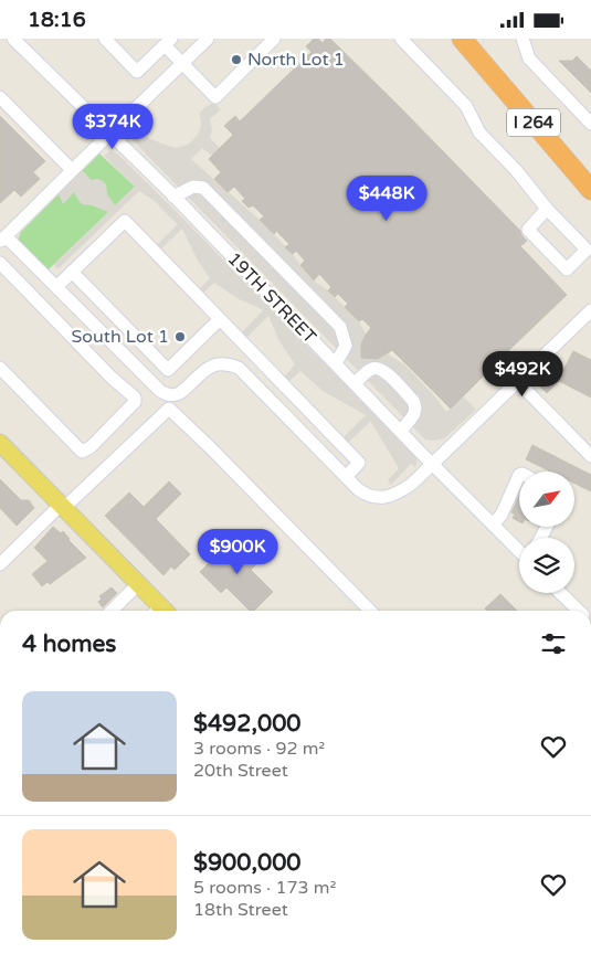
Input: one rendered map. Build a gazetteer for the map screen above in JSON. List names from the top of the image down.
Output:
{
  "streets": {
    "highway": ["I 264"],
    "street": ["19TH STREET"]
  },
  "places": ["North Lot 1", "South Lot 1"],
  "north": "top right",
  "page": {
    "status": "18:16",
    "price": [
      "$374K",
      "$448K",
      "$492K",
      "$900K"
    ],
    "heading": "4 homes",
    "list": [
      {
        "name": "$492,000",
        "note": "3 rooms · 92 m² · 20th Street"
      },
      {
        "name": "$900,000",
        "note": "5 rooms · 173 m² · 18th Street"
      }
    ]
  }
}
